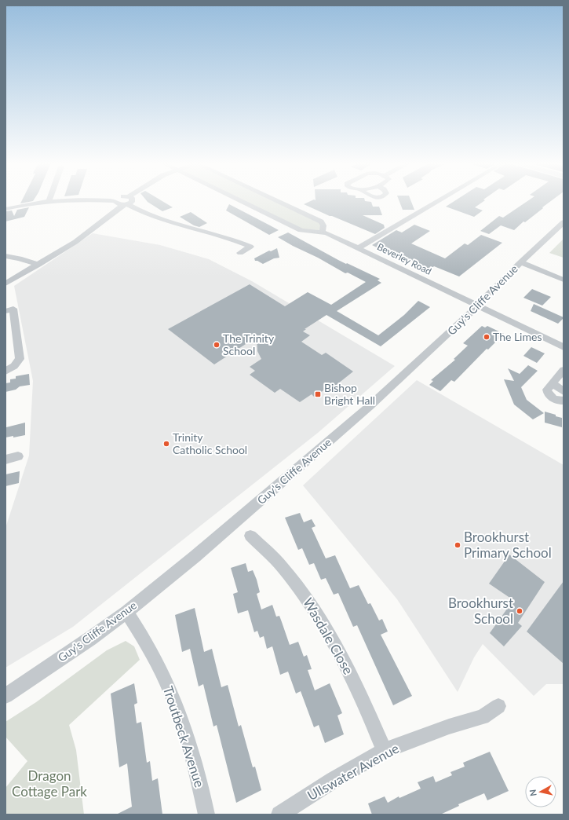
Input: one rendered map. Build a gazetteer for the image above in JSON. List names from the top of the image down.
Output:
{
  "streets": {
    "street": [
      "Beverley Road",
      "Guy's Cliffe Avenue",
      "Wasdale Close",
      "Troutbeck Avenue",
      "Ullswater Avenue"
    ]
  },
  "crossings": [
    ["Beverley Road", "Guy's Cliffe Avenue"],
    ["Guy's Cliffe Avenue", "Troutbeck Avenue"],
    ["Wasdale Close", "Ullswater Avenue"]
  ],
  "parks": ["Dragon Cottage Park"],
  "places": {
    "other": [
      "The Limes",
      "The Trinity School",
      "Trinity Catholic School",
      "Brookhurst Primary School",
      "Brookhurst School"
    ],
    "transit": ["Bishop Bright Hall"]
  },
  "north": "left"
}
